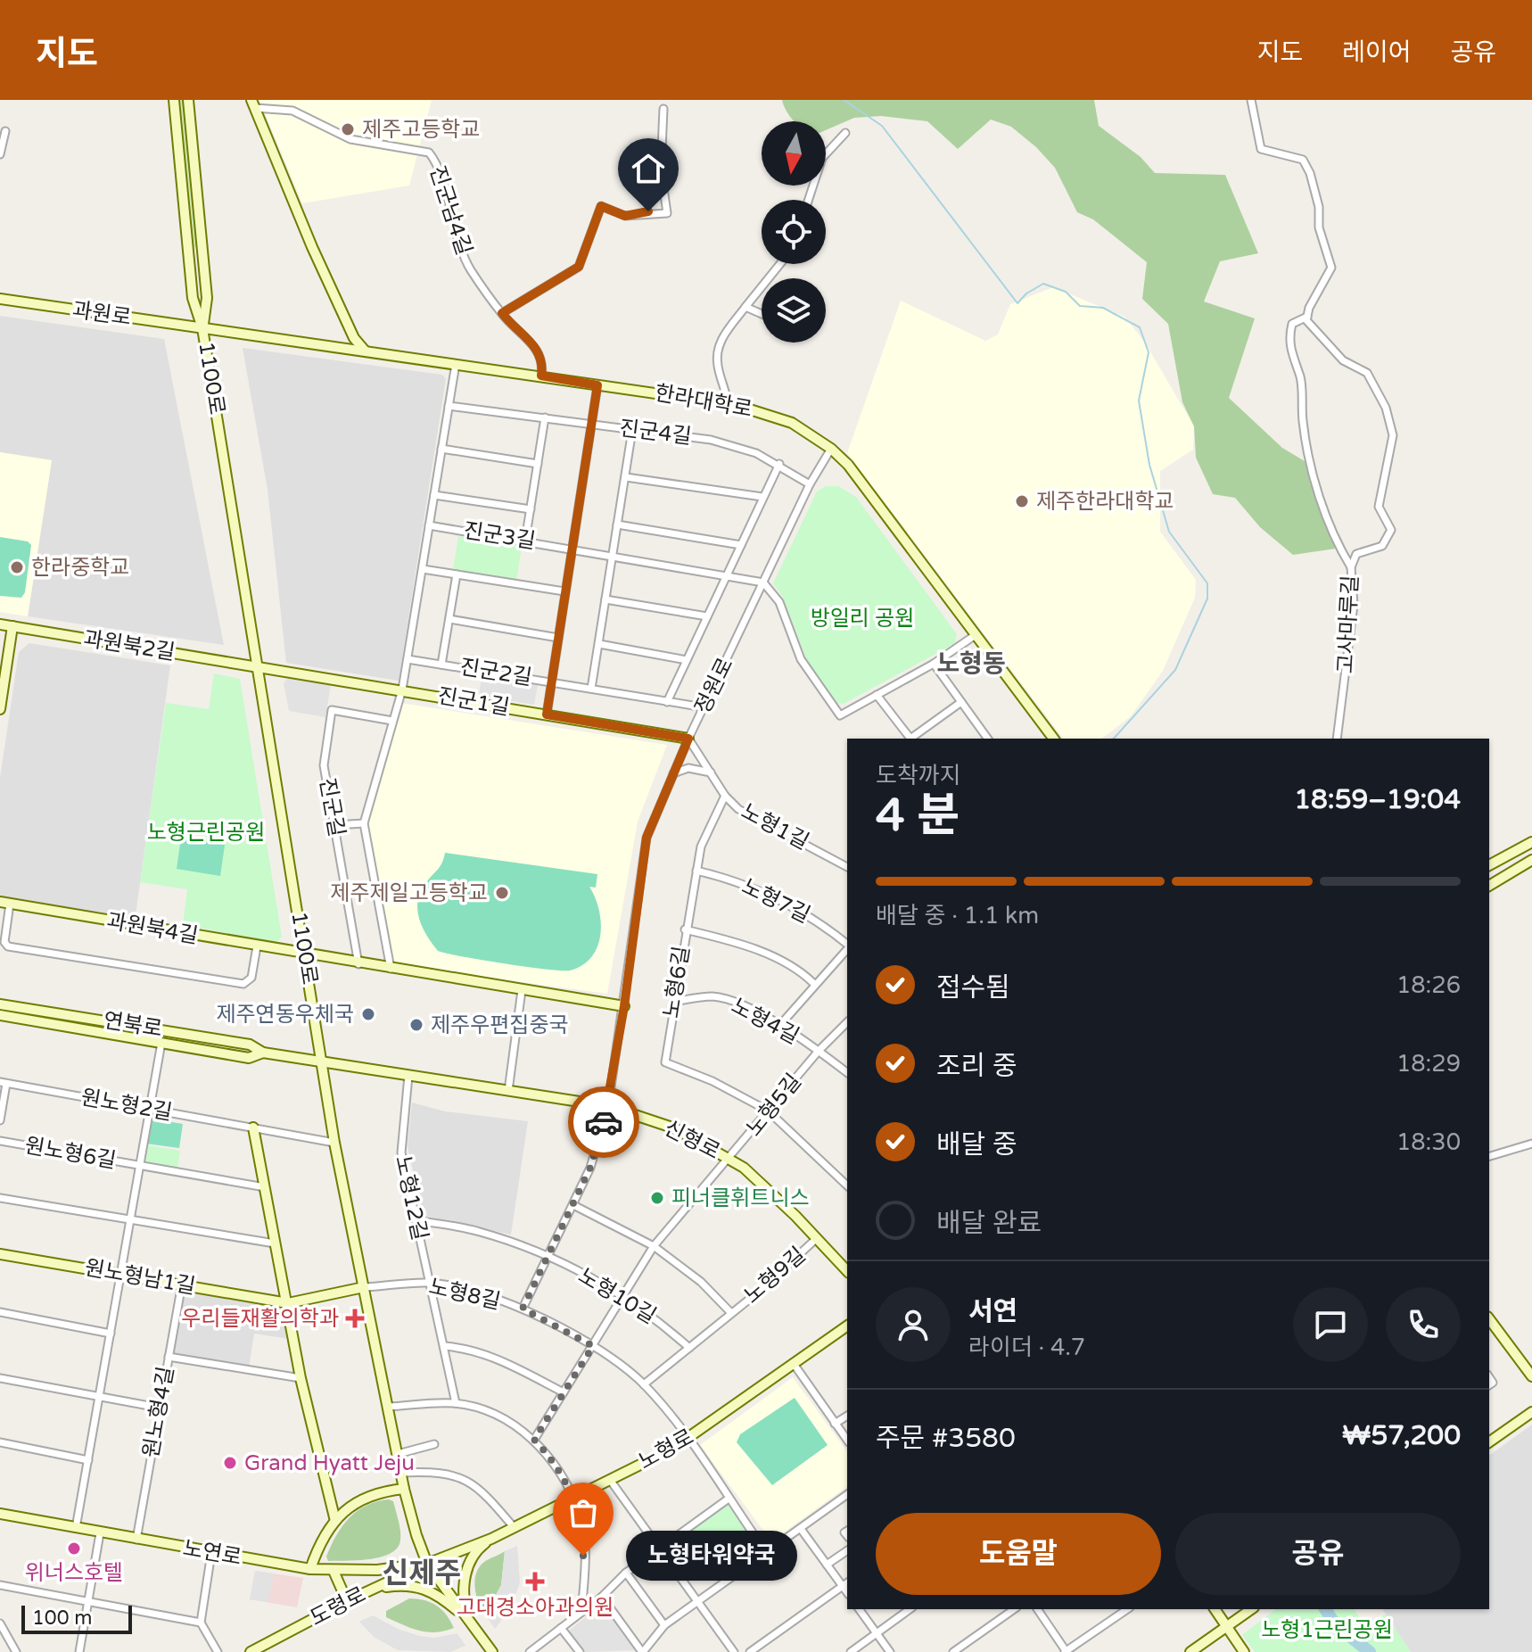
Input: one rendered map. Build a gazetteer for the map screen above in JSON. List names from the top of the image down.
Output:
{
  "streets": {
    "main road": [
      "과원로",
      "1100로",
      "한라대학로",
      "과원북2길",
      "진군1길",
      "과원북4길",
      "연북로",
      "신형로",
      "원노형남1길",
      "노형로",
      "노연로",
      "도령로"
    ],
    "street": [
      "진군남4길",
      "진군4길",
      "진군3길",
      "고사마루길",
      "진군2길",
      "정원로",
      "진군길",
      "노형1길",
      "노형7길",
      "노형6길",
      "노형4길",
      "원노형2길",
      "노형5길",
      "원노형6길",
      "노형12길",
      "노형9길",
      "노형8길",
      "노형10길",
      "원노형4길"
    ]
  },
  "crossings": [
    ["진군남4길", "한라대학로"],
    ["과원로", "1100로"],
    ["과원로", "한라대학로"],
    ["1100로", "한라대학로"],
    ["1100로", "과원북2길"],
    ["1100로", "진군1길"],
    ["1100로", "과원북4길"],
    ["1100로", "연북로"],
    ["1100로", "원노형2길"],
    ["1100로", "신형로"],
    ["1100로", "원노형남1길"],
    ["1100로", "노형8길"],
    ["1100로", "노형로"],
    ["1100로", "노연로"],
    ["1100로", "도령로"],
    ["한라대학로", "정원로"],
    ["한라대학로", "진군길"],
    ["진군4길", "정원로"],
    ["진군4길", "진군길"],
    ["진군3길", "정원로"],
    ["진군3길", "진군길"],
    ["과원북2길", "진군1길"],
    ["진군2길", "정원로"],
    ["진군2길", "진군길"],
    ["정원로", "진군1길"],
    ["정원로", "노형1길"],
    ["정원로", "신형로"],
    ["정원로", "노형9길"],
    ["정원로", "노형8길"],
    ["정원로", "노형10길"],
    ["진군1길", "진군길"],
    ["진군1길", "노형1길"],
    ["노형1길", "노형6길"],
    ["노형7길", "노형6길"],
    ["노형7길", "노형4길"],
    ["노형6길", "노형4길"],
    ["노형6길", "노형5길"],
    ["노형4길", "노형5길"],
    ["연북로", "신형로"],
    ["연북로", "원노형6길"],
    ["원노형2길", "원노형6길"],
    ["노형5길", "신형로"],
    ["노형5길", "노형9길"],
    ["노형5길", "노형8길"],
    ["노형5길", "노형10길"],
    ["신형로", "노형12길"],
    ["신형로", "노형9길"],
    ["원노형6길", "원노형남1길"],
    ["원노형6길", "노연로"],
    ["노형12길", "노형8길"],
    ["노형12길", "노형10길"],
    ["노형9길", "노형8길"],
    ["노형9길", "노형10길"],
    ["원노형남1길", "노형8길"],
    ["원노형남1길", "원노형4길"],
    ["노형8길", "노형로"],
    ["원노형4길", "노연로"],
    ["노형로", "노연로"],
    ["노형로", "도령로"],
    ["노연로", "도령로"]
  ],
  "districts": ["노형동", "신제주"],
  "parks": ["방일리 공원", "노형근린공원", "노형1근린공원"],
  "places": {
    "other": [
      "제주고등학교",
      "제주한라대학교",
      "한라중학교",
      "제주제일고등학교",
      "제주연동우체국",
      "제주우편집중국",
      "피너클휘트니스",
      "Grand Hyatt Jeju",
      "위너스호텔",
      "노형타워약국"
    ],
    "health": ["우리들재활의학과", "고대경소아과의원"]
  },
  "scale_bar": "100 m",
  "north": "bottom",
  "page": {
    "header": "지도",
    "nav": ["지도", "레이어", "공유"],
    "heading": ["4 분", "도착까지", "18:59–19:04"],
    "panel": [
      "서연",
      "라이더 · 4.7",
      "주문 #3580",
      "₩57,200"
    ],
    "bar": "배달 중 · 1.1 km",
    "list": [
      ["접수됨", "18:26"],
      ["조리 중", "18:29"],
      ["배달 중", "18:30"],
      "배달 완료"
    ],
    "buttons": ["도움말", "공유"],
    "bubble": "노형타워약국",
    "scale": "100 m"
  }
}
